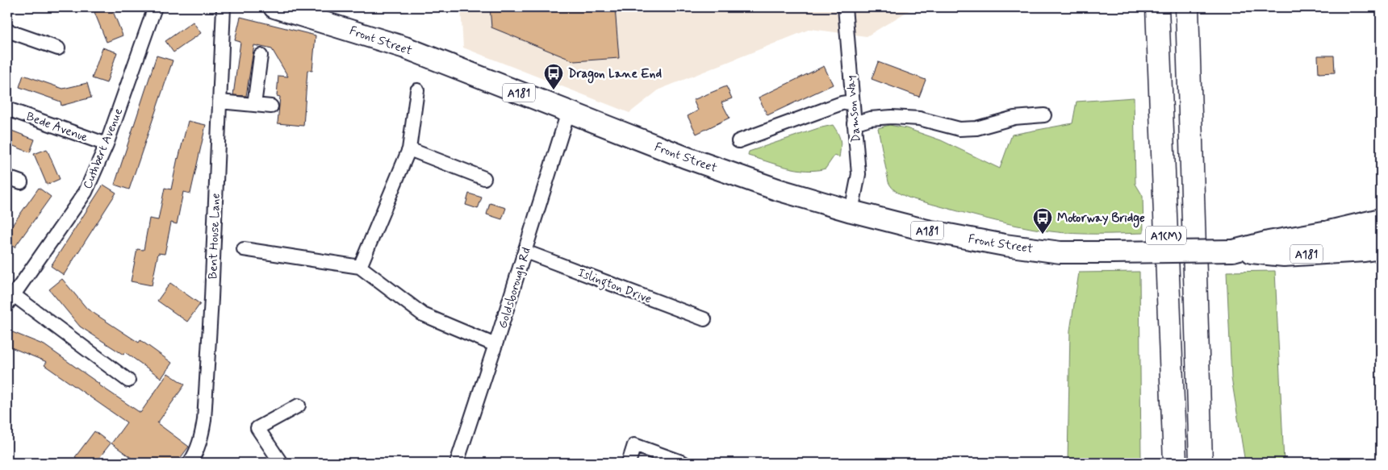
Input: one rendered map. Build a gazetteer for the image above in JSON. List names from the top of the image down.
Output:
{
  "streets": {
    "highway": ["A1(M)"],
    "main road": ["Front Street", "A181"],
    "street": [
      "Damson Way",
      "Bede Avenue",
      "Cuthbert Avenue",
      "Bent House Lane",
      "Islington Drive",
      "Goldsborough Rd"
    ]
  },
  "crossings": [
    ["Front Street", "A181"],
    ["Front Street", "Damson Way"],
    ["Front Street", "Goldsborough Rd"],
    ["Bede Avenue", "Cuthbert Avenue"],
    ["Islington Drive", "Goldsborough Rd"]
  ],
  "places": {
    "bus stop": ["Dragon Lane End", "Motorway Bridge"]
  }
}
